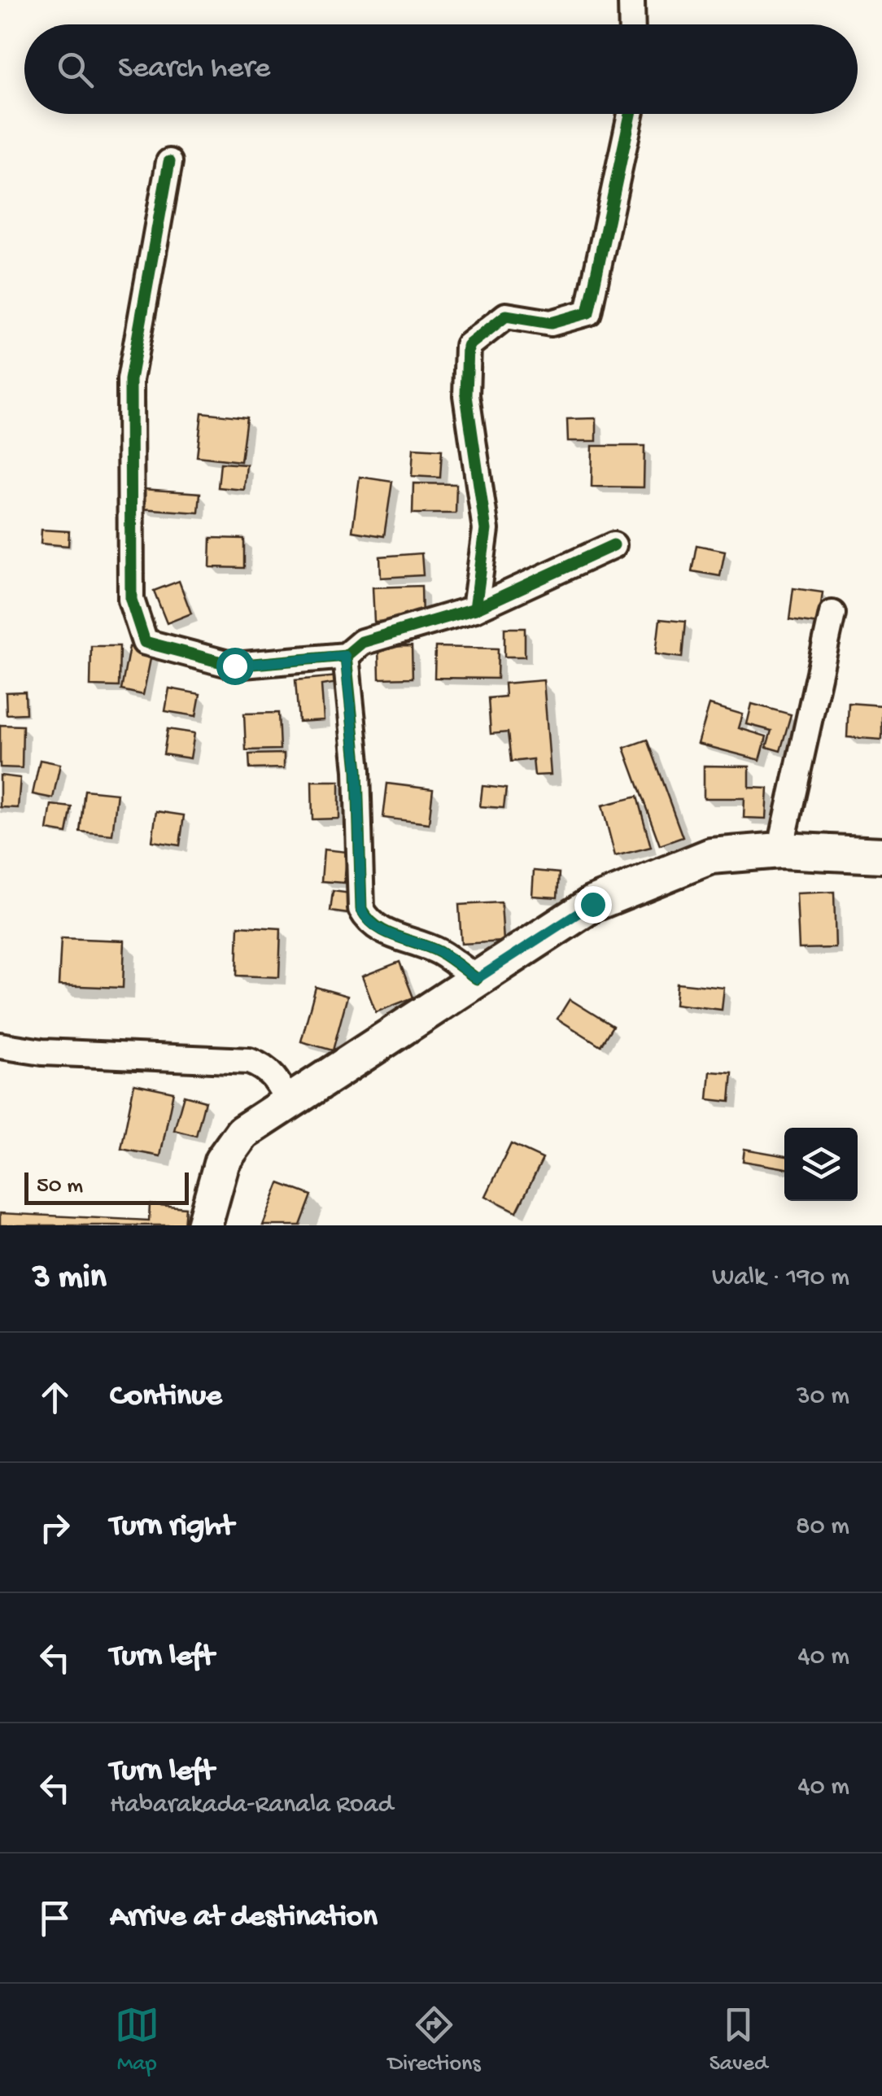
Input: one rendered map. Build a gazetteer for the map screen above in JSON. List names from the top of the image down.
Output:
{
  "scale_bar": "50 m",
  "page": {
    "search": "Search here",
    "scale": "50 m",
    "heading": ["3 min", "Walk · 190 m"],
    "list": [
      ["Continue", "30 m"],
      ["Turn right", "80 m"],
      ["Turn left", "40 m"],
      ["Turn left", "Habarakada-Ranala Road", "40 m"],
      "Arrive at destination"
    ],
    "nav": ["Map", "Directions", "Saved"]
  }
}
